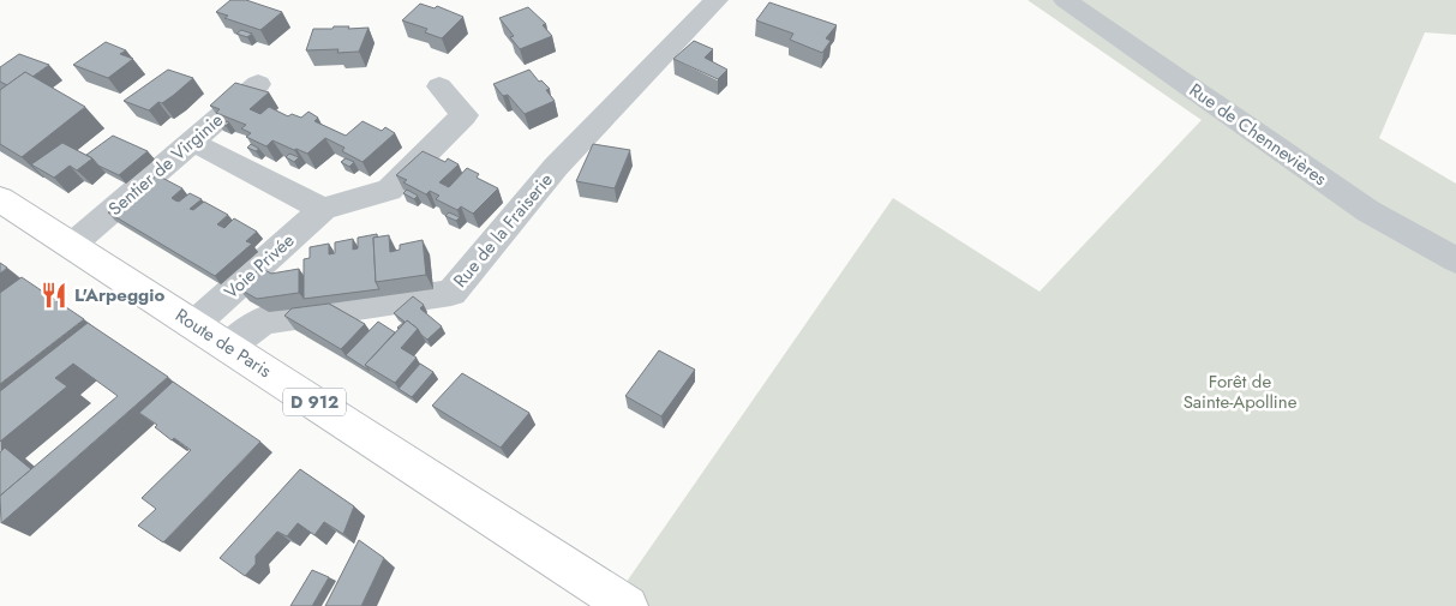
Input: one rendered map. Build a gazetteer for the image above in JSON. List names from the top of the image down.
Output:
{
  "streets": {
    "main road": ["Route de Paris", "D 912"],
    "street": [
      "Rue de Chennevières",
      "Sentier de Virginie",
      "Rue de la Fraiserie",
      "Voie Privée"
    ]
  },
  "crossings": [
    ["Sentier de Virginie", "Route de Paris"],
    ["Rue de la Fraiserie", "Route de Paris"],
    ["Voie Privée", "Route de Paris"]
  ],
  "parks": ["Forêt de Sainte-Apolline"],
  "places": {
    "restaurant": ["L'Arpeggio"]
  }
}
